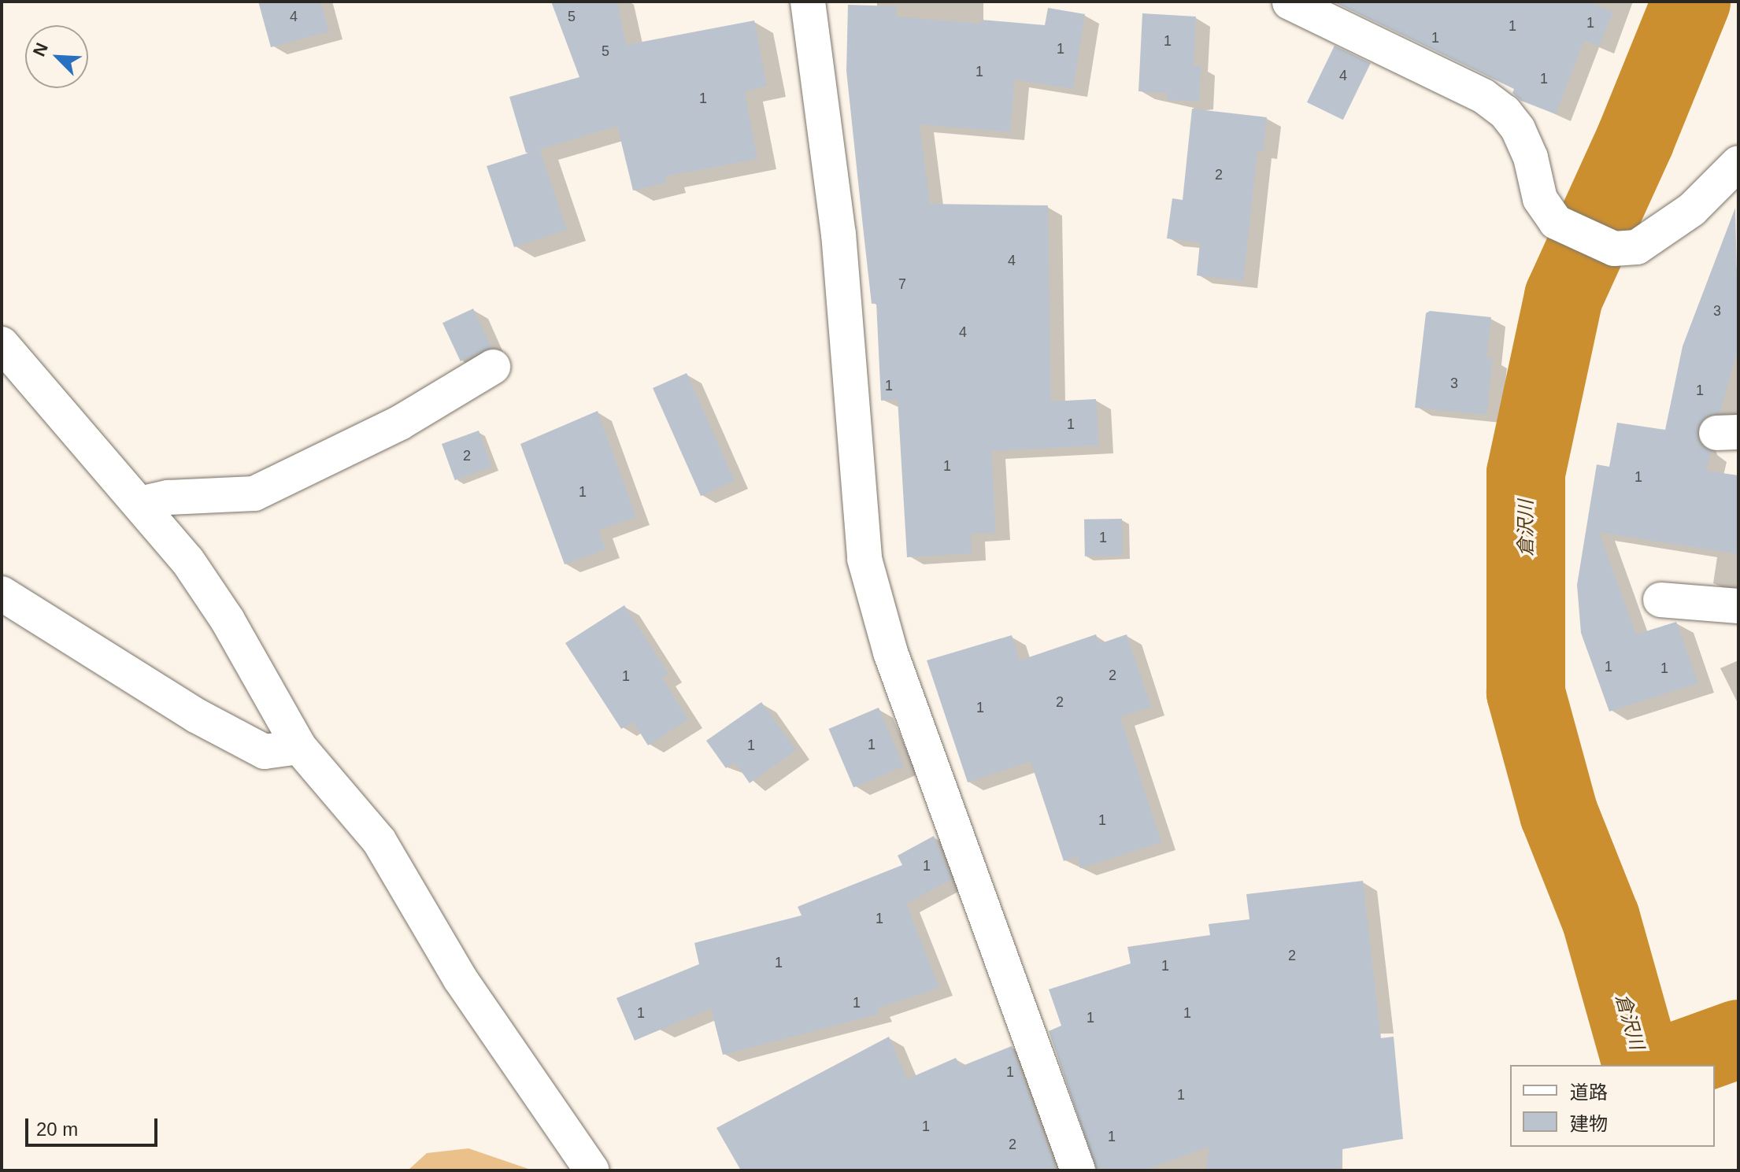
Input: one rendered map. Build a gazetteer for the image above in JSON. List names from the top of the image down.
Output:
{
  "water": ["倉沢川"],
  "house_numbers": [
    "4",
    "5",
    "1",
    "1",
    "1",
    "1",
    "1",
    "5",
    "1",
    "4",
    "1",
    "1",
    "2",
    "4",
    "7",
    "3",
    "4",
    "3",
    "1",
    "1",
    "1",
    "2",
    "1",
    "1",
    "1",
    "1",
    "1",
    "1",
    "2",
    "1",
    "2",
    "1",
    "1",
    "1",
    "1",
    "1",
    "1",
    "2",
    "1",
    "1",
    "1",
    "1",
    "1",
    "1",
    "1",
    "1",
    "1",
    "1",
    "2"
  ],
  "legend": ["道路", "建物"],
  "scale_bar": "20 m",
  "north": "top left"
}
